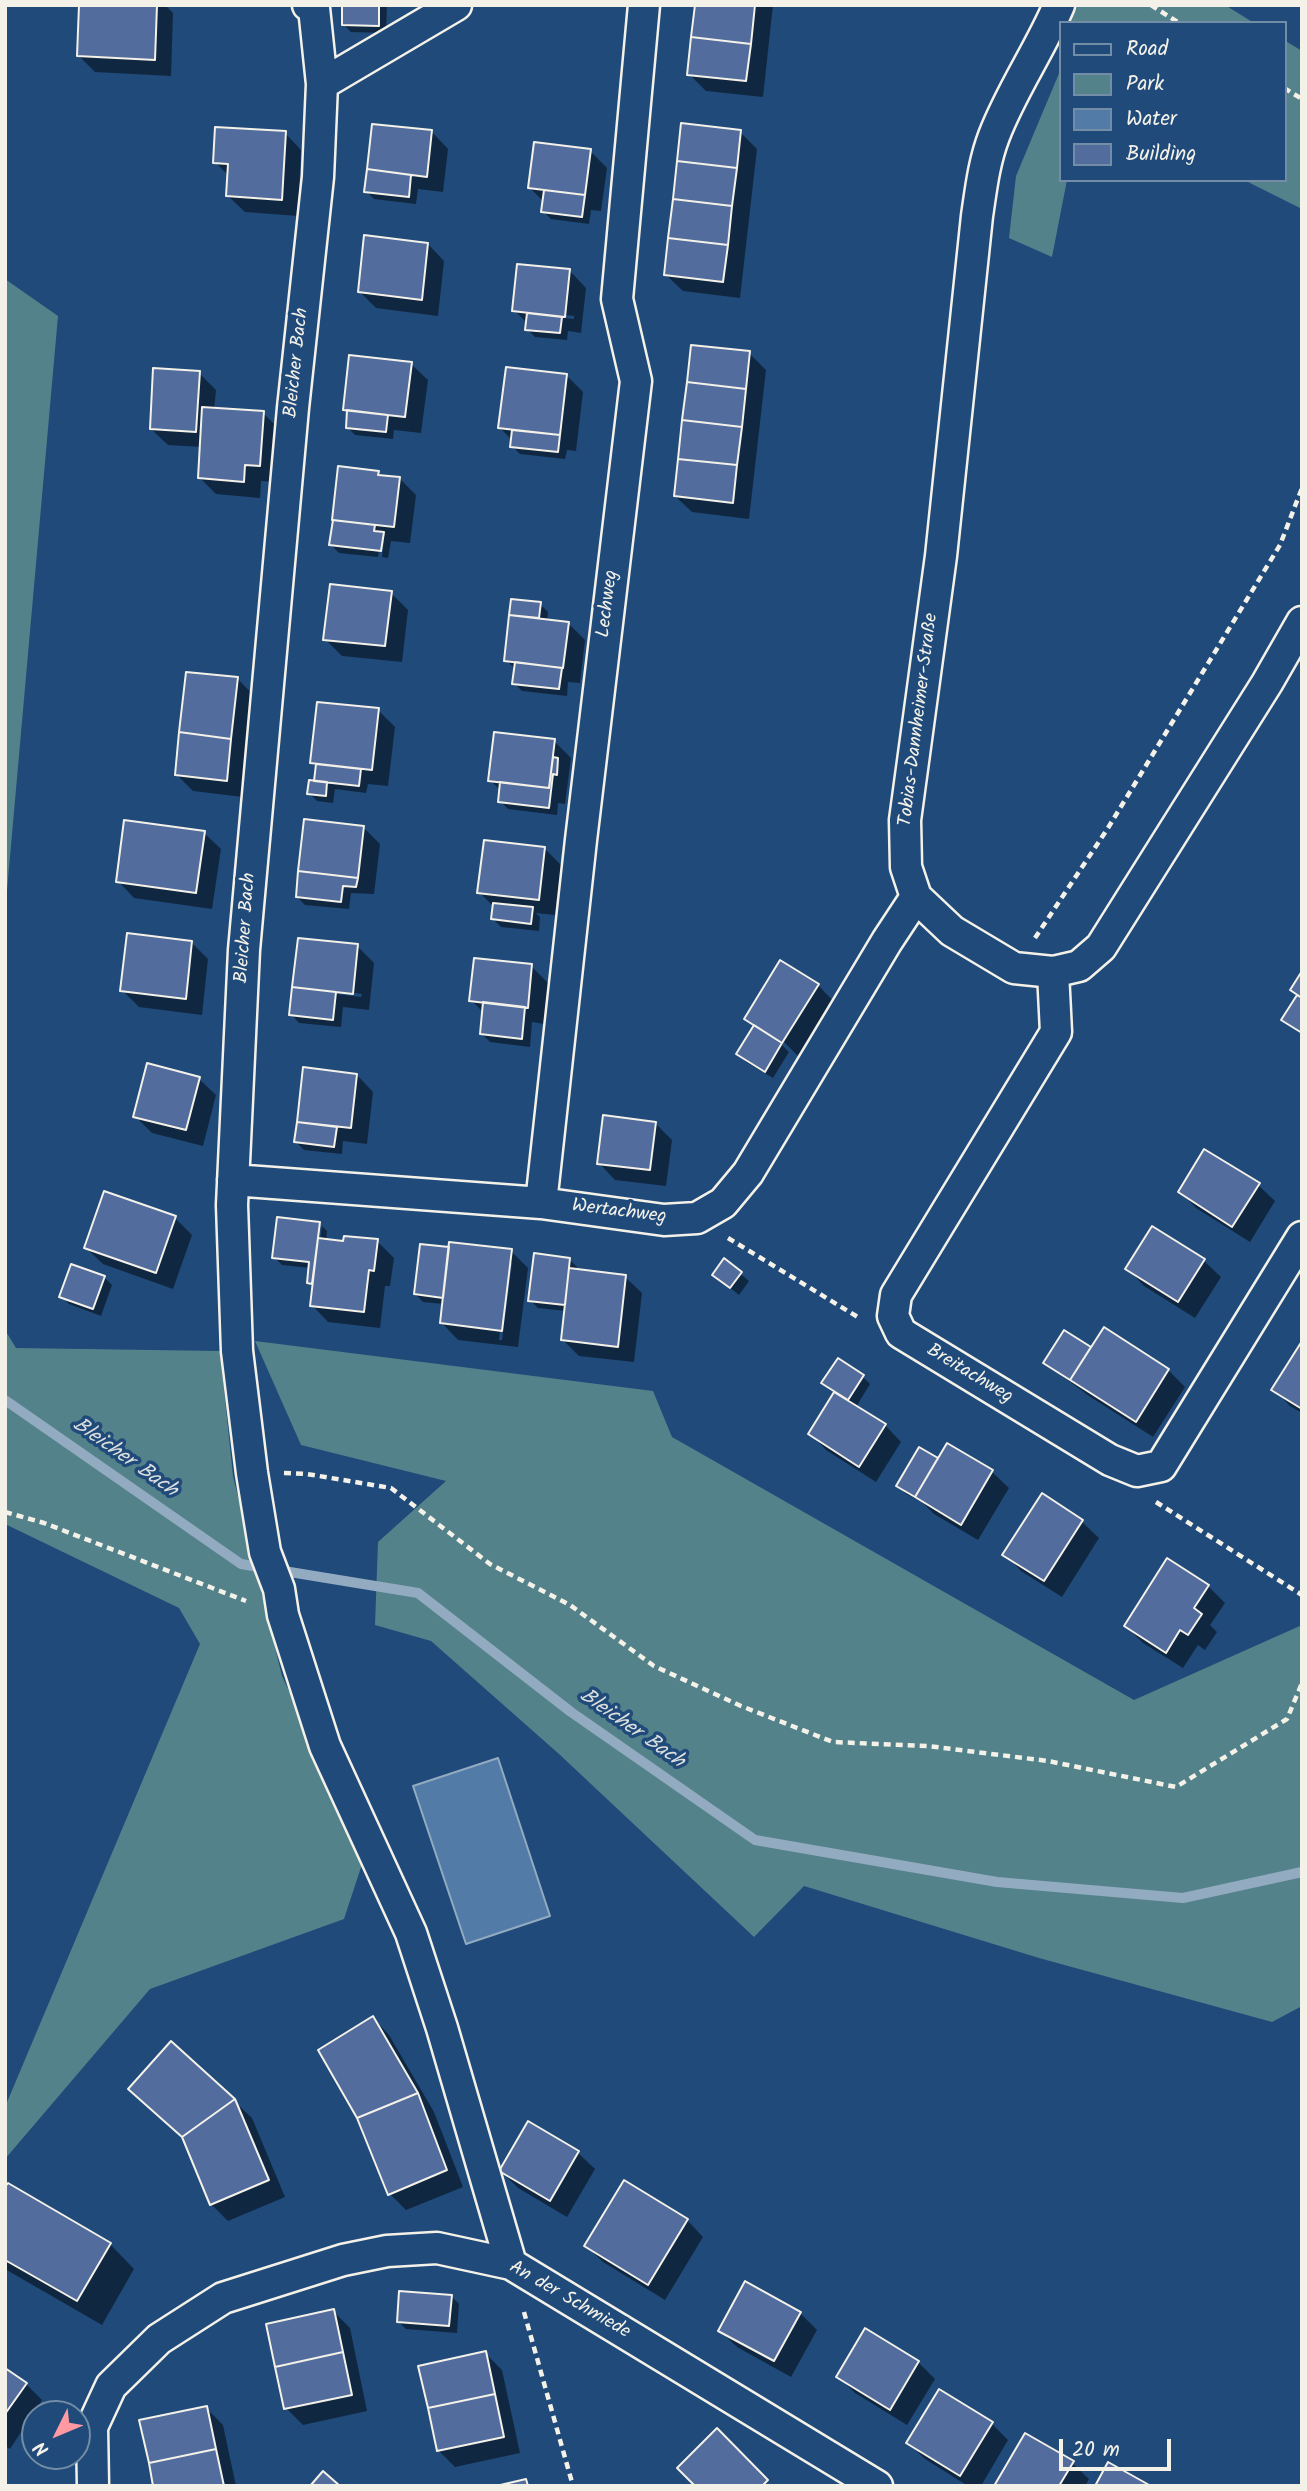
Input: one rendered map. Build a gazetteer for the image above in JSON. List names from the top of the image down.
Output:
{
  "streets": {
    "street": [
      "Bleicher Bach",
      "Lechweg",
      "Tobias-Dannheimer-Straße",
      "Wertachweg",
      "Breitachweg",
      "An der Schmiede"
    ]
  },
  "crossings": [
    ["Bleicher Bach", "Wertachweg"],
    ["Bleicher Bach", "An der Schmiede"],
    ["Lechweg", "Wertachweg"],
    ["Tobias-Dannheimer-Straße", "Wertachweg"]
  ],
  "water": ["Bleicher Bach"],
  "legend": [
    "Road",
    "Park",
    "Water",
    "Building"
  ],
  "scale_bar": "20 m",
  "north": "bottom left"
}
